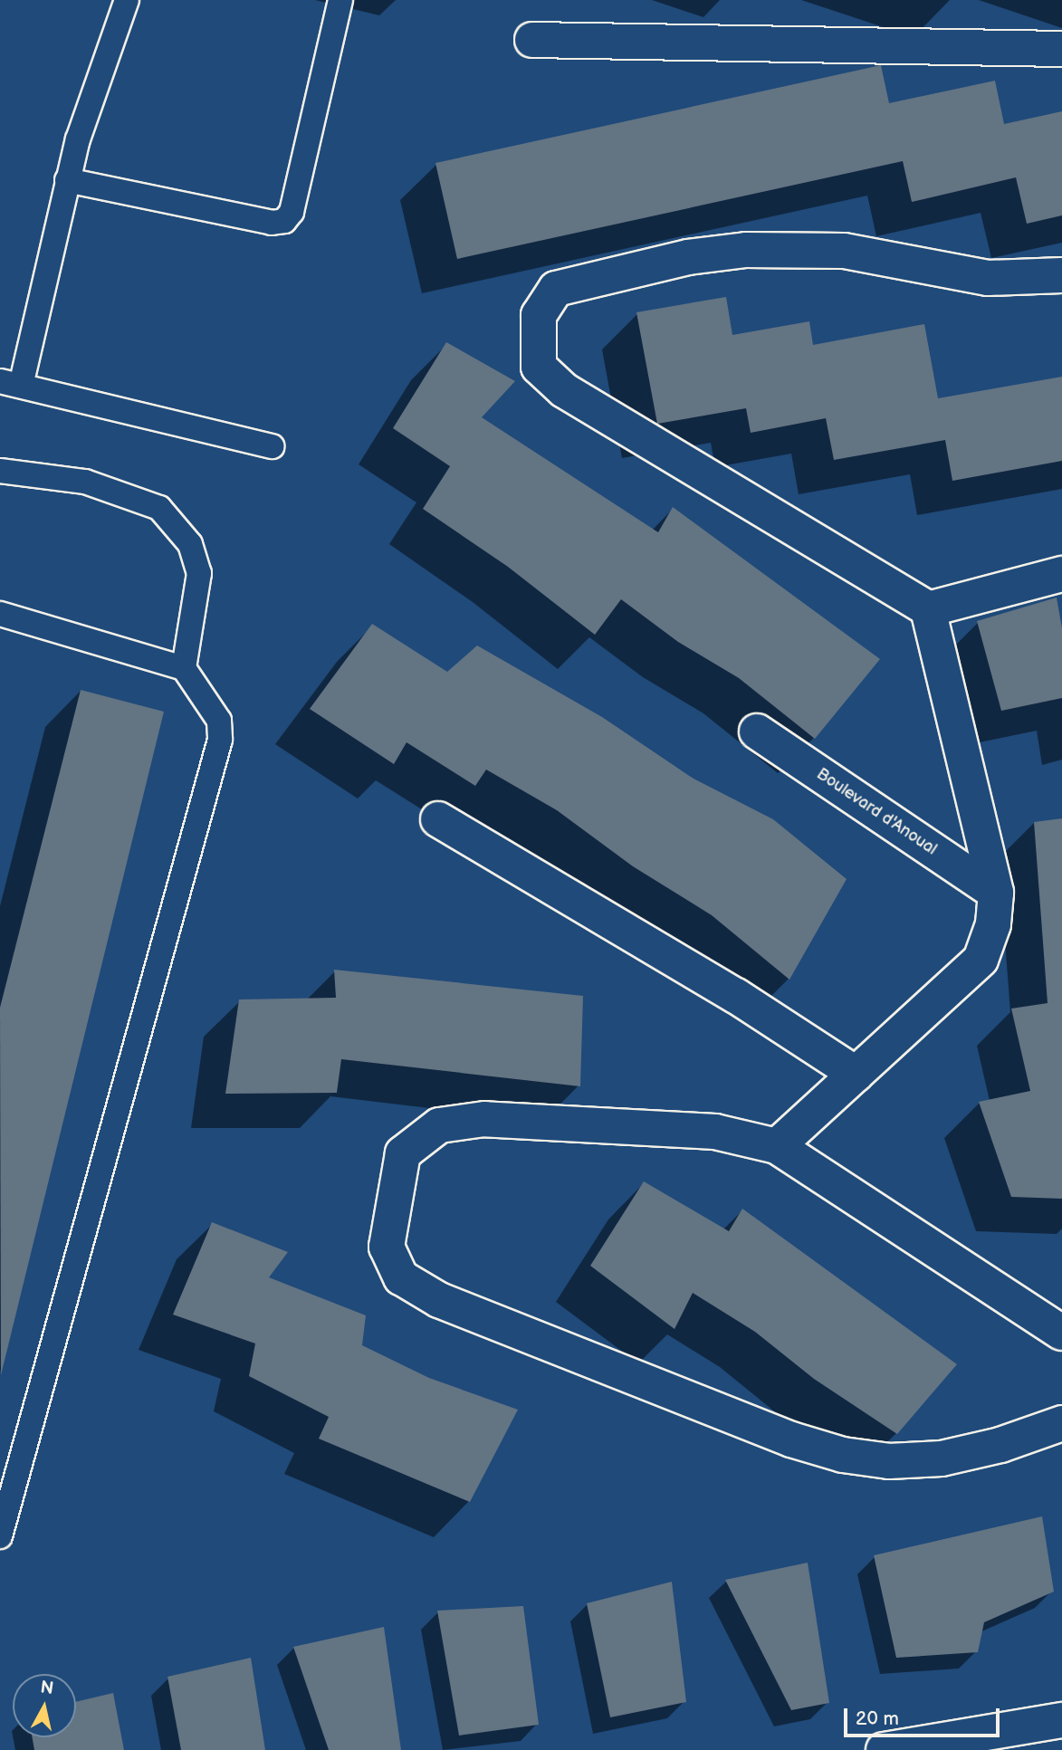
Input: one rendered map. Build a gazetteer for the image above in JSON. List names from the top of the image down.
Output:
{
  "streets": {
    "street": ["Boulevard d'Anoual"]
  },
  "scale_bar": "20 m",
  "north": "top"
}
